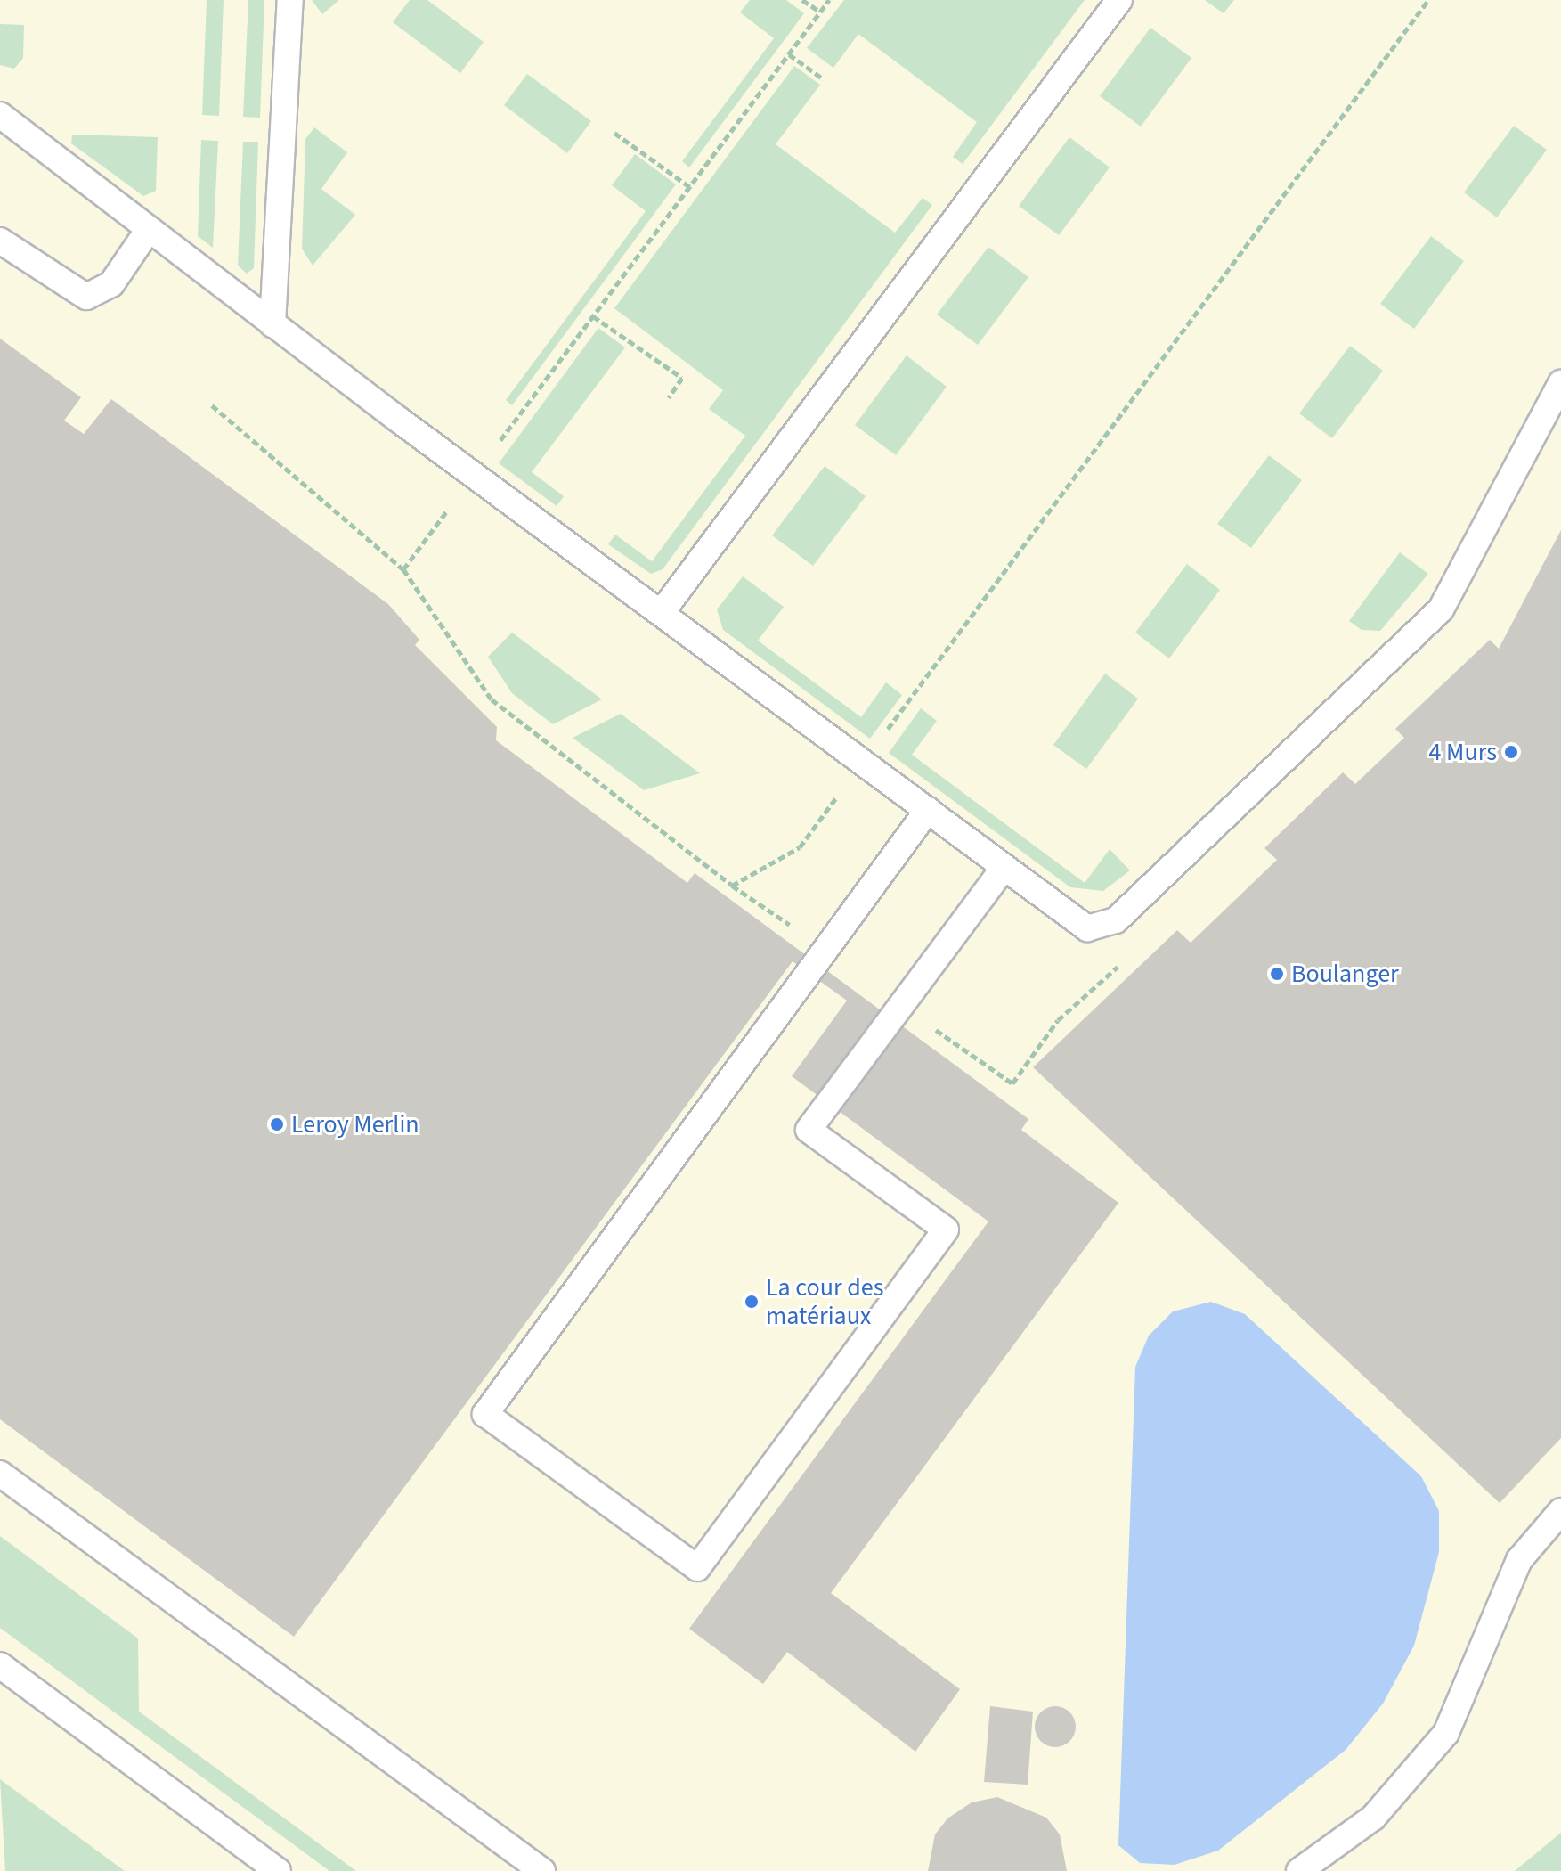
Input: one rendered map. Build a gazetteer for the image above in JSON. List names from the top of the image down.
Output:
{
  "places": [
    "4 Murs",
    "Boulanger",
    "Leroy Merlin",
    "La cour des matériaux"
  ]
}
